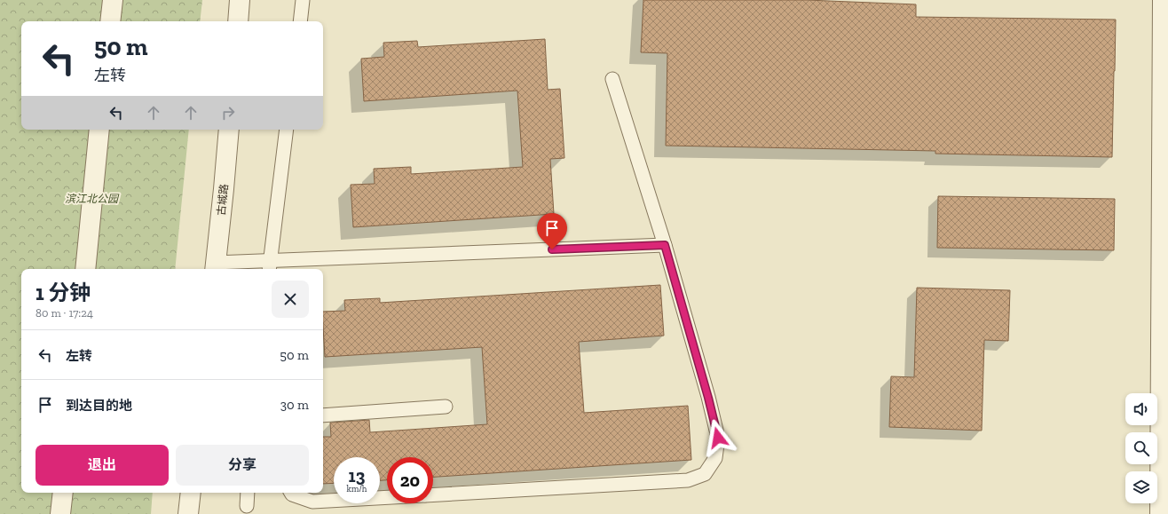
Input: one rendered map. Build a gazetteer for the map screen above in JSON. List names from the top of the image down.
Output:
{
  "streets": {
    "street": ["古城路"]
  },
  "parks": ["滨江北公园"],
  "page": {
    "turn": ["50 m", "左转"],
    "heading": ["1 分钟", "80 m · 17:24"],
    "list": [
      {
        "name": "左转",
        "value": "50 m"
      },
      {
        "name": "到达目的地",
        "value": "30 m"
      }
    ],
    "buttons": ["退出", "分享"],
    "speed": "13 km/h",
    "limit": "20"
  }
}
